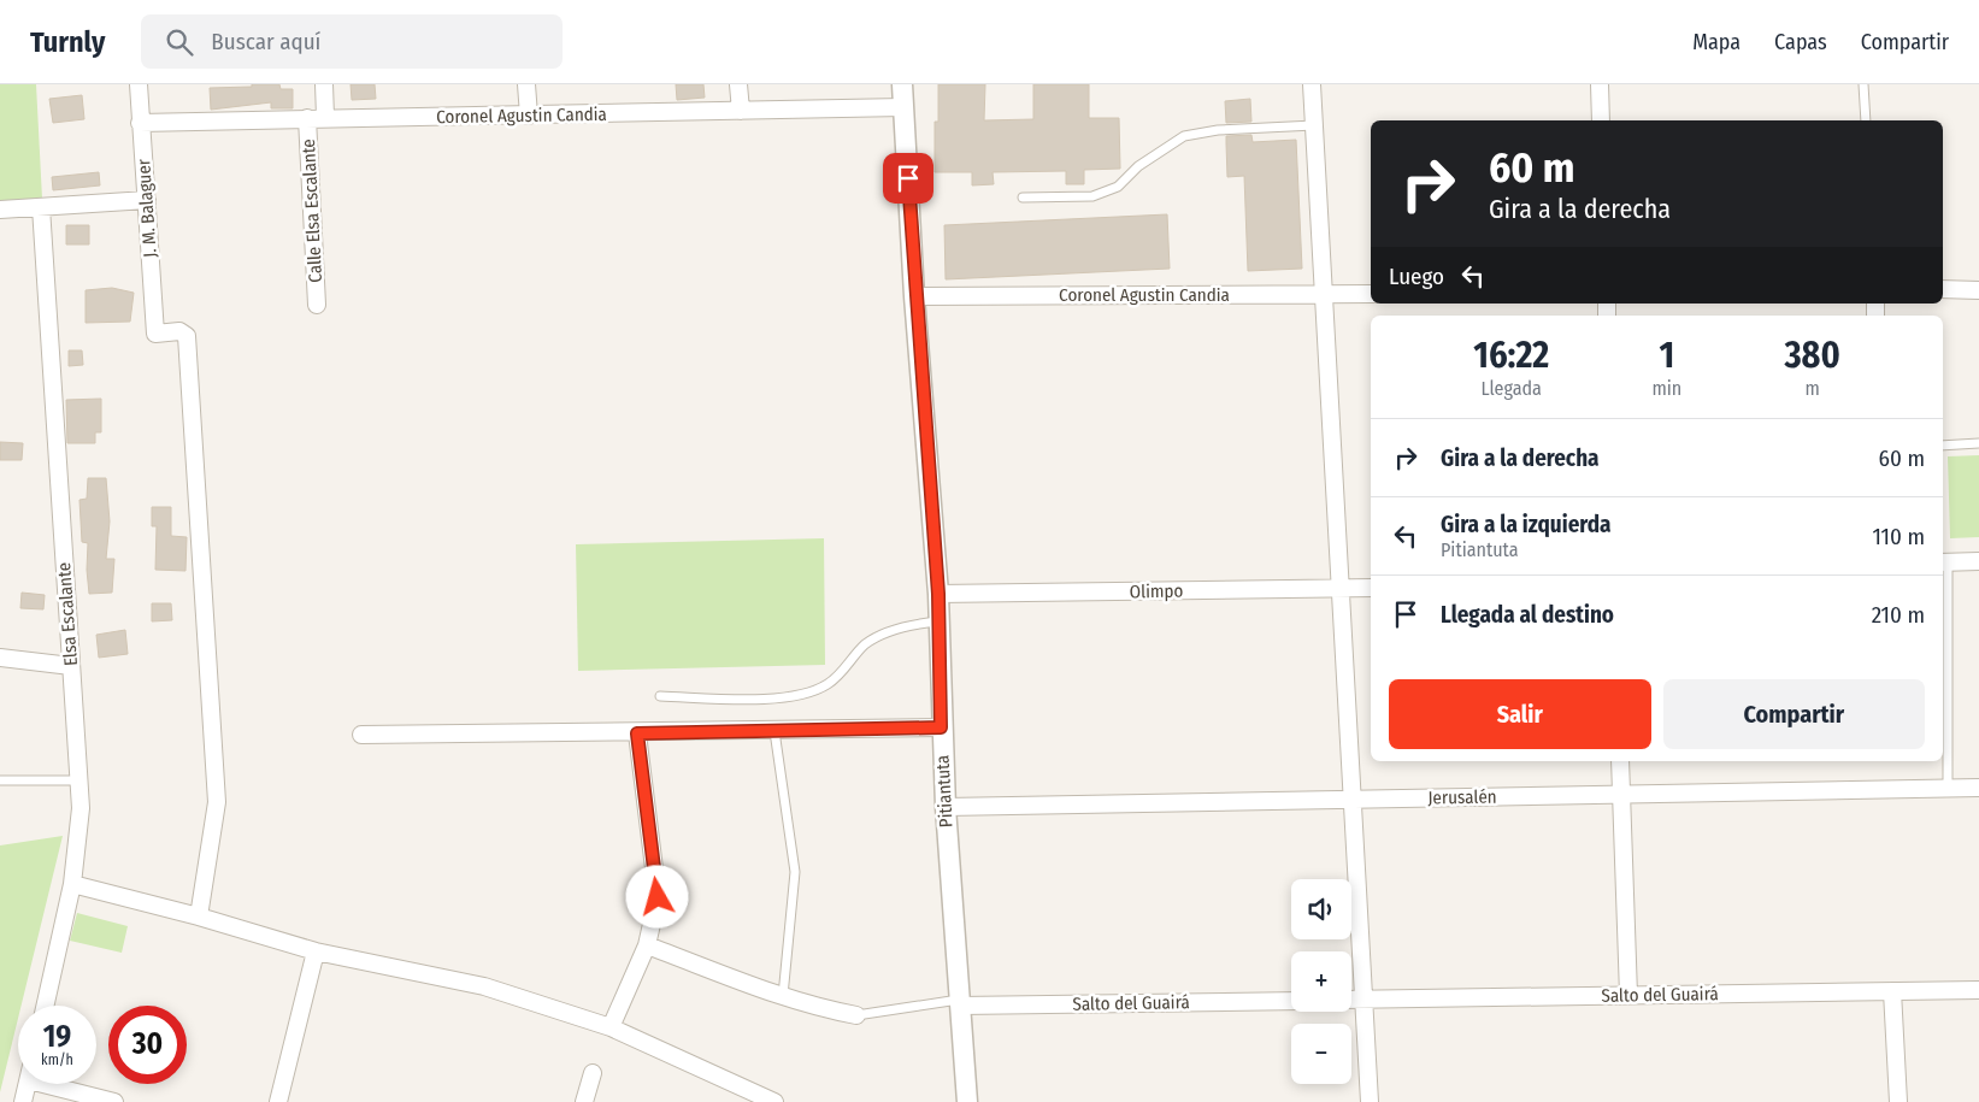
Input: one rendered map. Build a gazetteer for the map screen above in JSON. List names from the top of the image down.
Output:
{
  "streets": {
    "street": [
      "Coronel Agustin Candia",
      "J. M. Balaguer",
      "Calle Elsa Escalante",
      "Olimpo",
      "Elsa Escalante",
      "Pitiantuta",
      "Jerusalén",
      "Salto del Guairá"
    ]
  },
  "crossings": [
    ["Coronel Agustin Candia", "J. M. Balaguer"],
    ["Coronel Agustin Candia", "Calle Elsa Escalante"],
    ["Coronel Agustin Candia", "Pitiantuta"],
    ["Olimpo", "Pitiantuta"],
    ["Pitiantuta", "Jerusalén"],
    ["Pitiantuta", "Salto del Guairá"]
  ],
  "page": {
    "header": "Turnly",
    "search": "Buscar aquí",
    "nav": ["Mapa", "Capas", "Compartir"],
    "turn": ["60 m", "Gira a la derecha"],
    "then": "Luego",
    "eta": [
      "16:22",
      "Llegada",
      "1",
      "min",
      "380",
      "m"
    ],
    "list": [
      {
        "name": "Gira a la derecha",
        "value": "60 m"
      },
      {
        "name": "Gira a la izquierda",
        "note": "Pitiantuta",
        "value": "110 m"
      },
      {
        "name": "Llegada al destino",
        "value": "210 m"
      }
    ],
    "buttons": ["Salir", "Compartir"],
    "map_buttons": ["+", "−"],
    "speed": "19 km/h",
    "limit": "30"
  }
}
